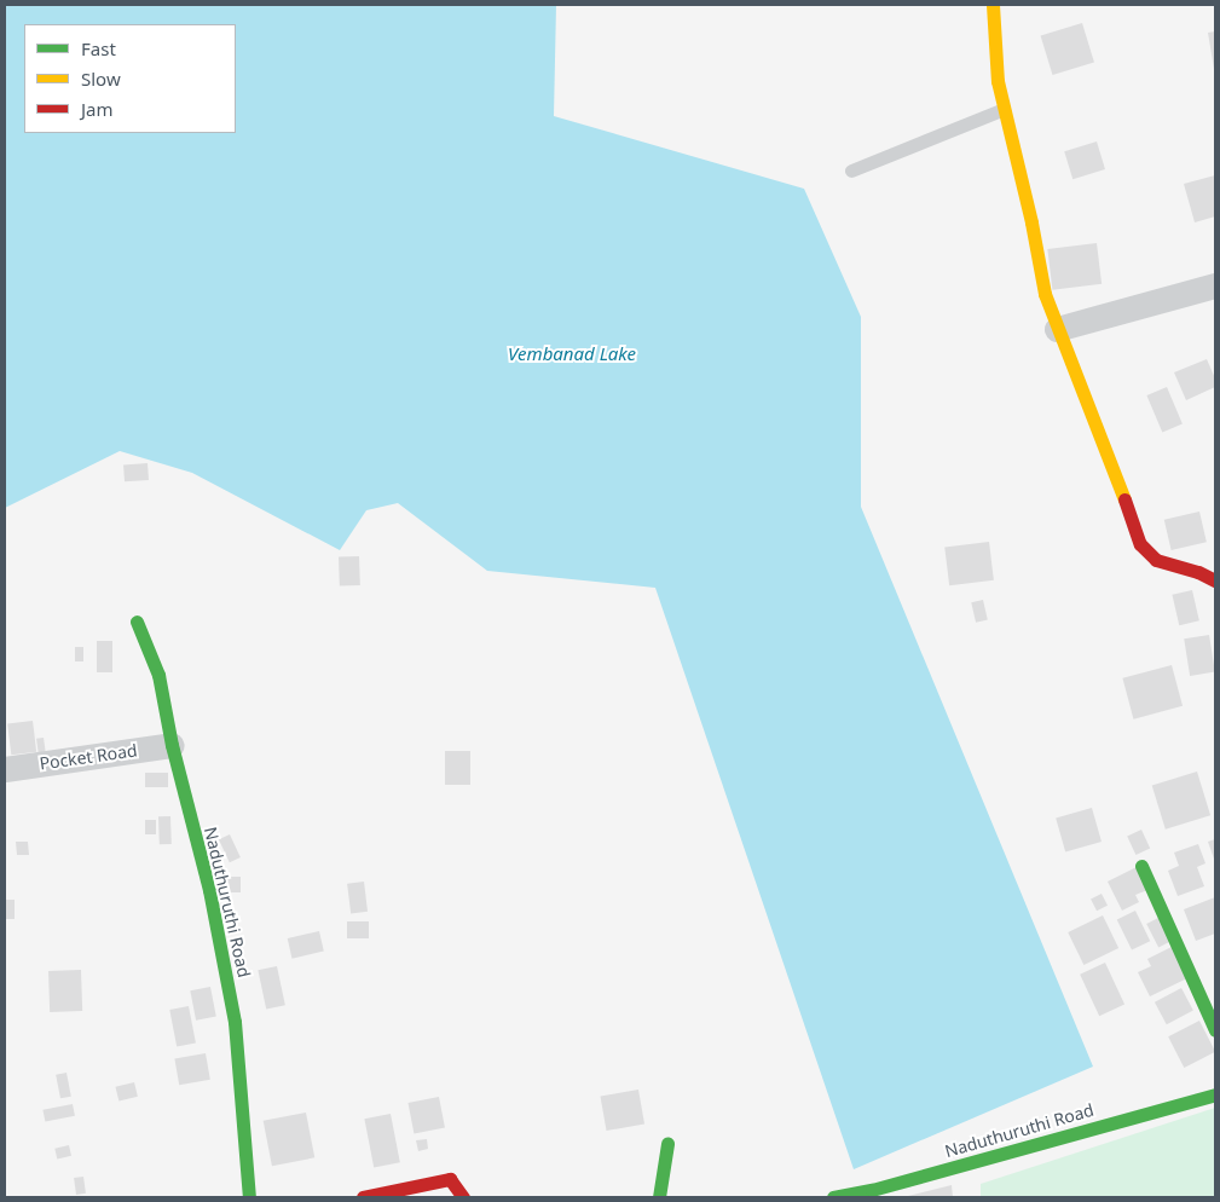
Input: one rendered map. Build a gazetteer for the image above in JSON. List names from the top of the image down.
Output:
{
  "streets": {
    "street": ["Pocket Road", "Naduthuruthi Road"]
  },
  "crossings": [
    ["Pocket Road", "Naduthuruthi Road"]
  ],
  "water": ["Vembanad Lake"],
  "legend": ["Fast", "Slow", "Jam"]
}
